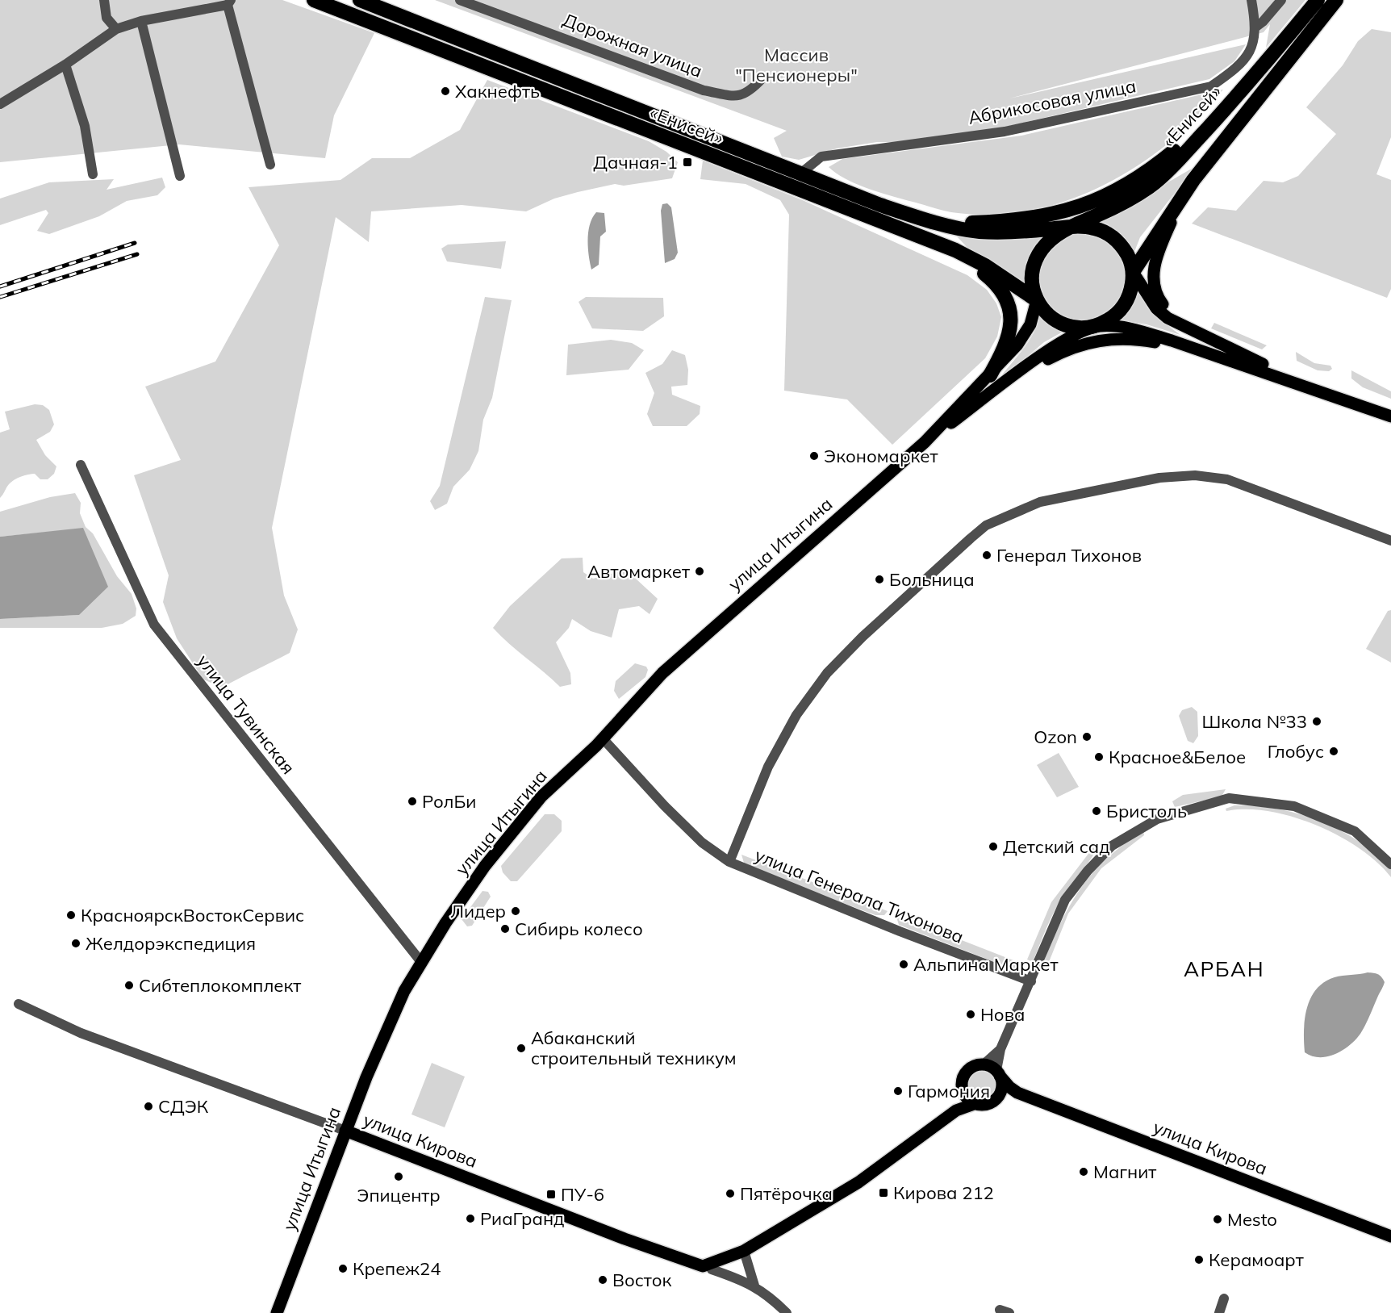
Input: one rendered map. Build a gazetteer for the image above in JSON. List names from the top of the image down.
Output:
{
  "streets": {
    "highway": ["«Енисей»"],
    "main road": ["улица Итыгина", "улица Кирова"],
    "street": [
      "Дорожная улица",
      "Абрикосовая улица",
      "улица Тувинская",
      "улица Генерала Тихонова"
    ]
  },
  "crossings": [
    ["Абрикосовая улица", "«Енисей»"],
    ["«Енисей»", "улица Итыгина"],
    ["улица Итыгина", "улица Тувинская"],
    ["улица Итыгина", "улица Генерала Тихонова"],
    ["улица Итыгина", "улица Кирова"]
  ],
  "districts": ["АРБАН"],
  "parks": ["Массив \"Пенсионеры\""],
  "places": {
    "other": [
      "Хакнефть",
      "Экономаркет",
      "Генерал Тихонов",
      "Автомаркет",
      "Больница",
      "Школа №33",
      "Ozon",
      "Глобус",
      "Красное&Белое",
      "РолБи",
      "Бристоль",
      "Детский сад",
      "Лидер",
      "КрасноярскВостокСервис",
      "Сибирь колесо",
      "Желдорэкспедиция",
      "Альпина Маркет",
      "Сибтеплокомплект",
      "Нова",
      "Абаканский строительный техникум",
      "Гармония",
      "СДЭК",
      "Магнит",
      "Эпицентр",
      "Пятёрочка",
      "РиаГранд",
      "Mesto",
      "Керамоарт",
      "Крепеж24",
      "Восток"
    ],
    "transit": ["Дачная-1", "Кирова 212", "ПУ-6"]
  }
}
